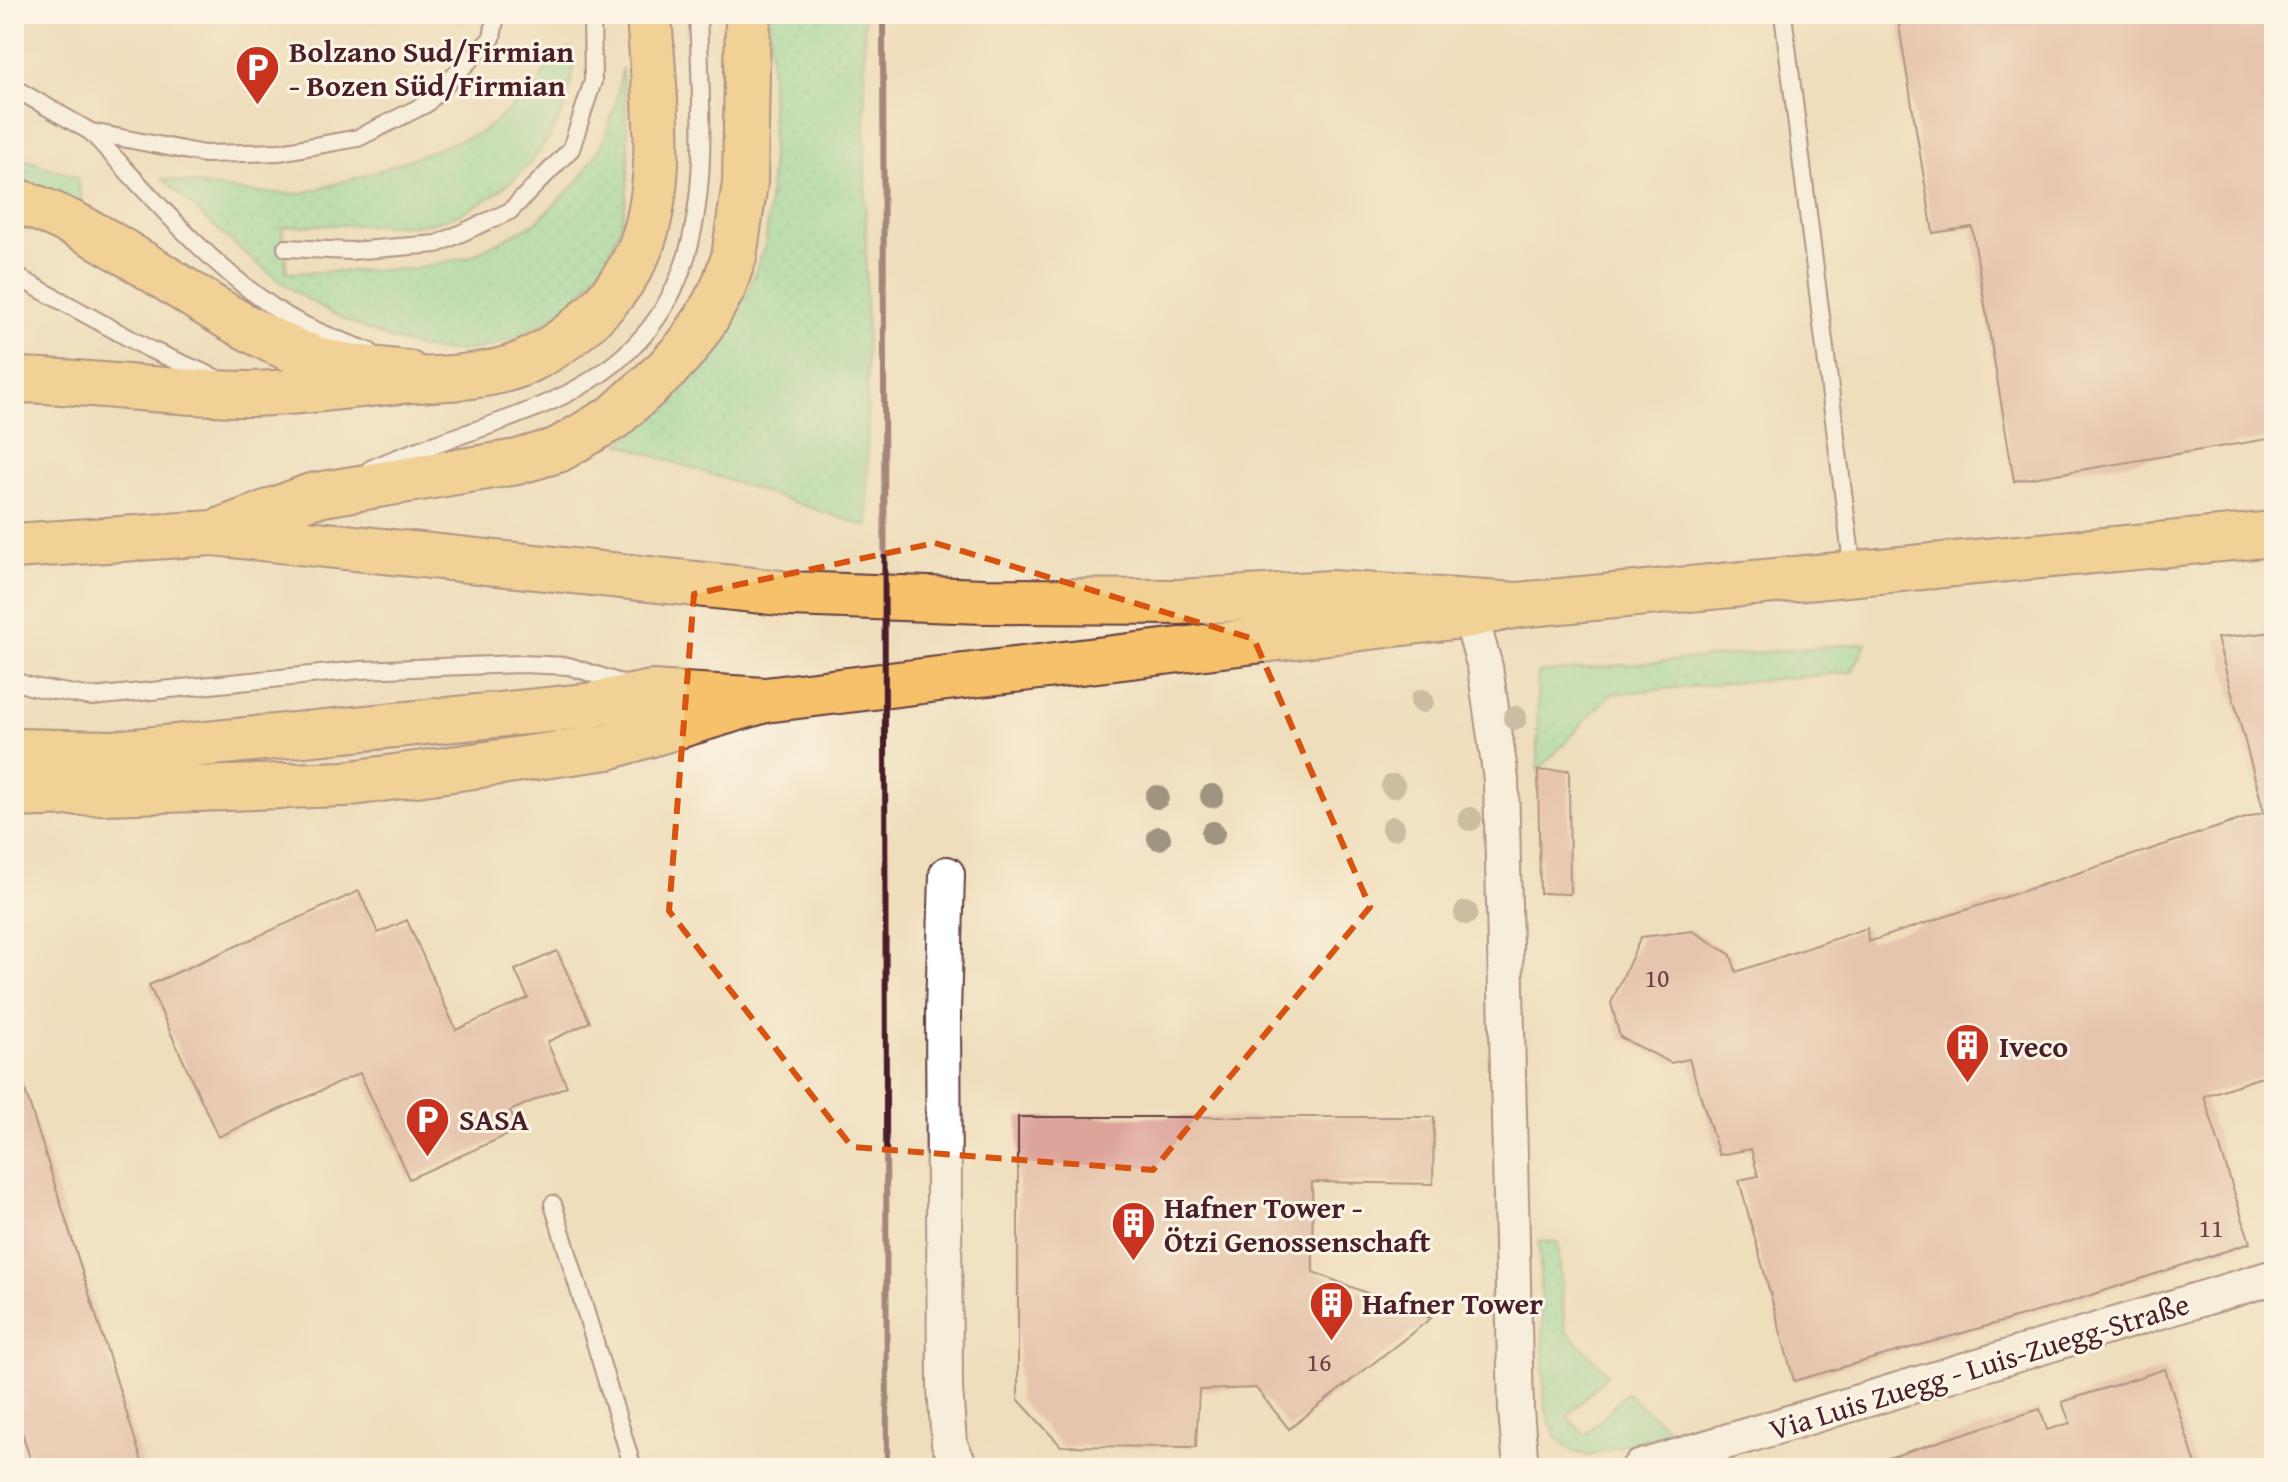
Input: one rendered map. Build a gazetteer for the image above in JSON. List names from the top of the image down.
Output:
{
  "streets": {
    "street": ["Via Luis Zuegg - Luis-Zuegg-Straße"]
  },
  "places": {
    "parking": ["Bolzano Sud/Firmian - Bozen Süd/Firmian", "SASA"],
    "building": ["Iveco", "Hafner Tower - Ötzi Genossenschaft", "Hafner Tower"]
  },
  "house_numbers": ["10", "11", "16"]
}
